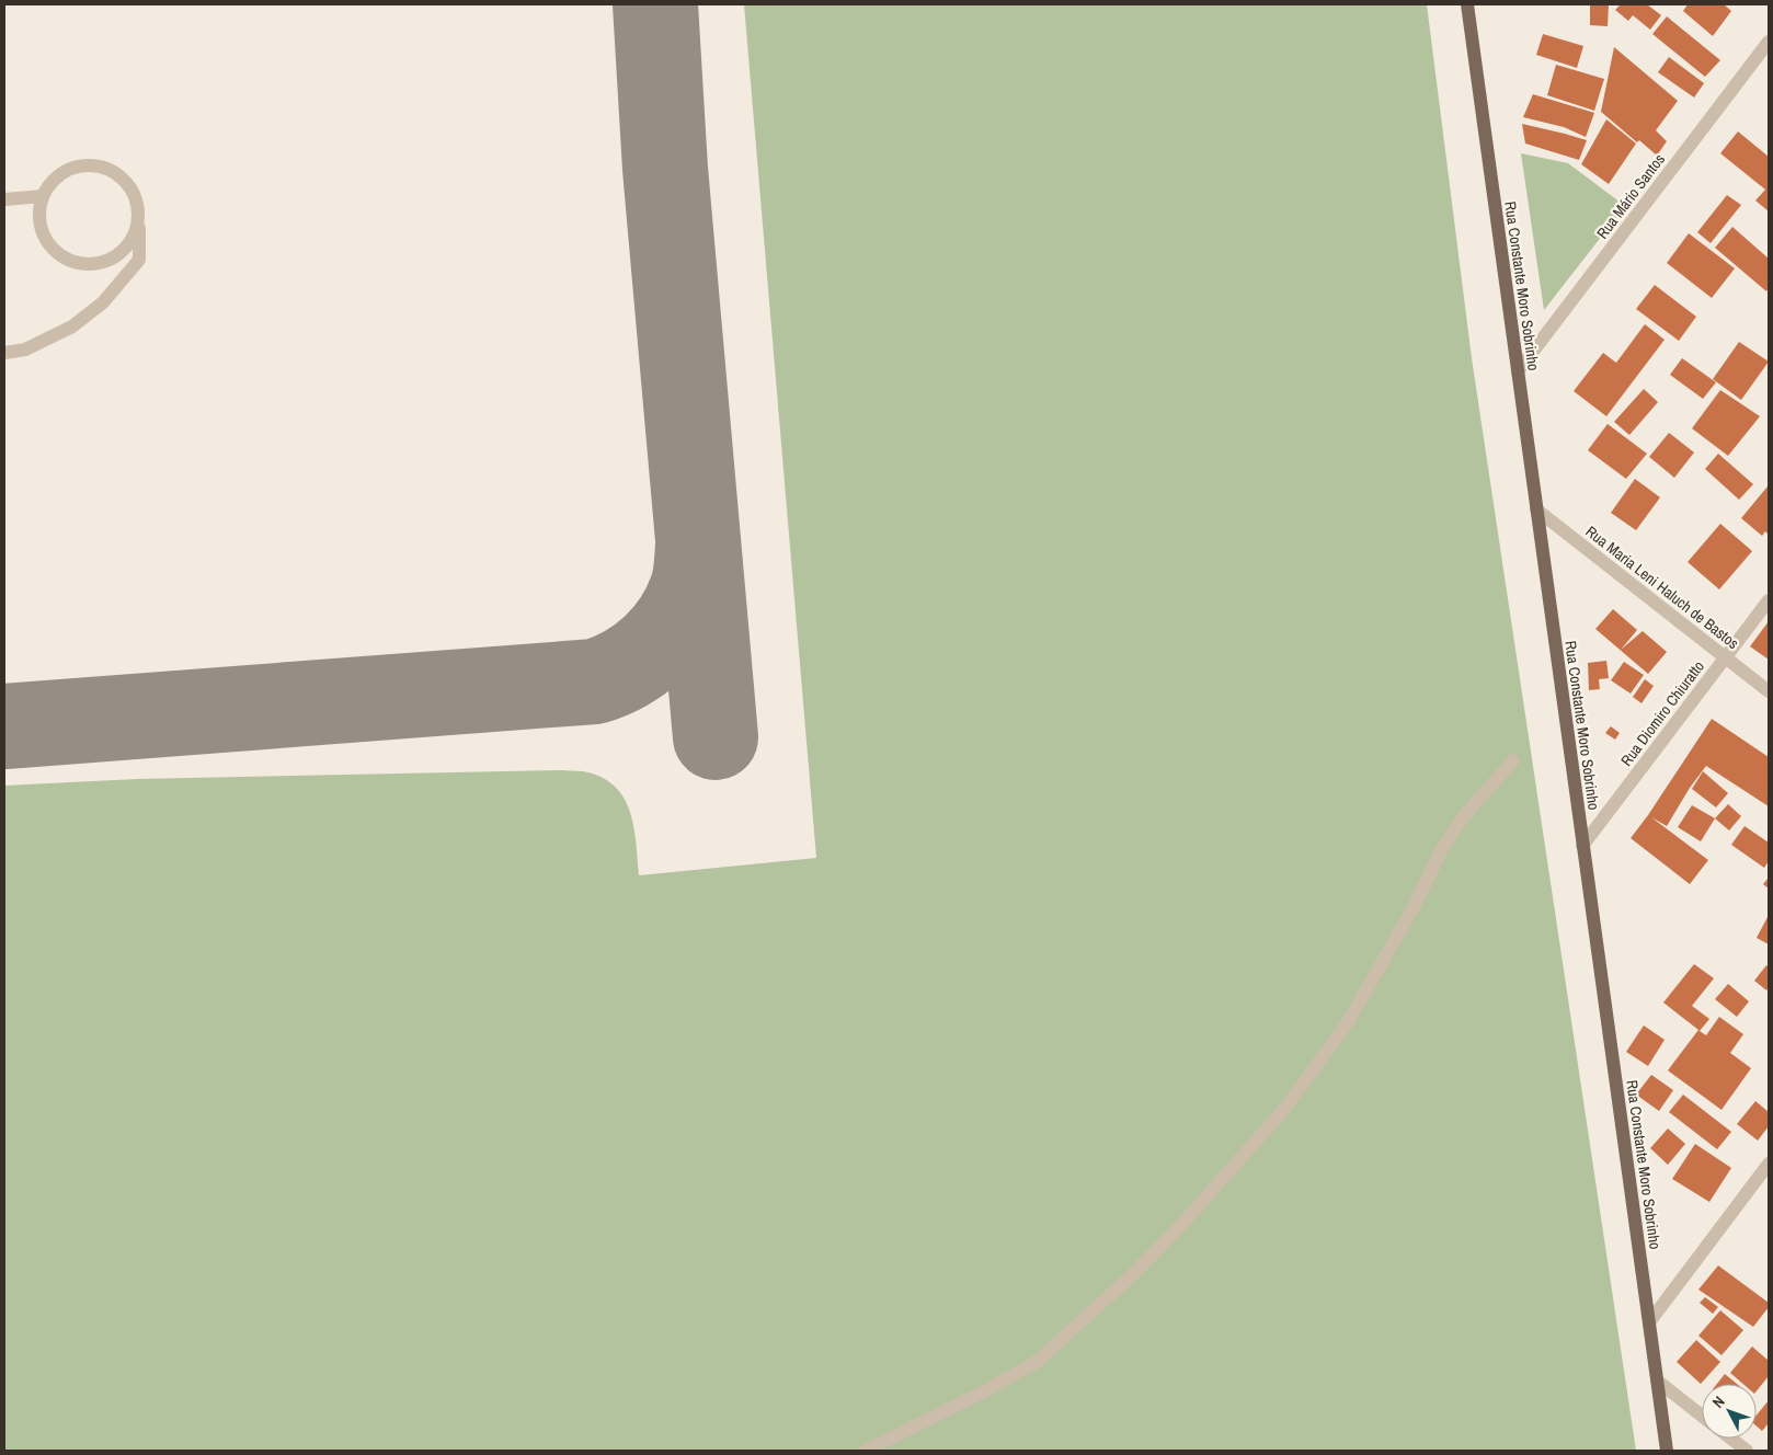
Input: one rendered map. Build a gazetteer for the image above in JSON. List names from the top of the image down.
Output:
{
  "streets": {
    "main road": ["Rua Constante Moro Sobrinho"],
    "street": ["Rua Mário Santos", "Rua Maria Leni Haluch de Bastos", "Rua Diomiro Chiuratto"]
  },
  "crossings": [
    ["Rua Mário Santos", "Rua Constante Moro Sobrinho"],
    ["Rua Constante Moro Sobrinho", "Rua Maria Leni Haluch de Bastos"],
    ["Rua Constante Moro Sobrinho", "Rua Diomiro Chiuratto"],
    ["Rua Maria Leni Haluch de Bastos", "Rua Diomiro Chiuratto"]
  ],
  "north": "top left"
}
